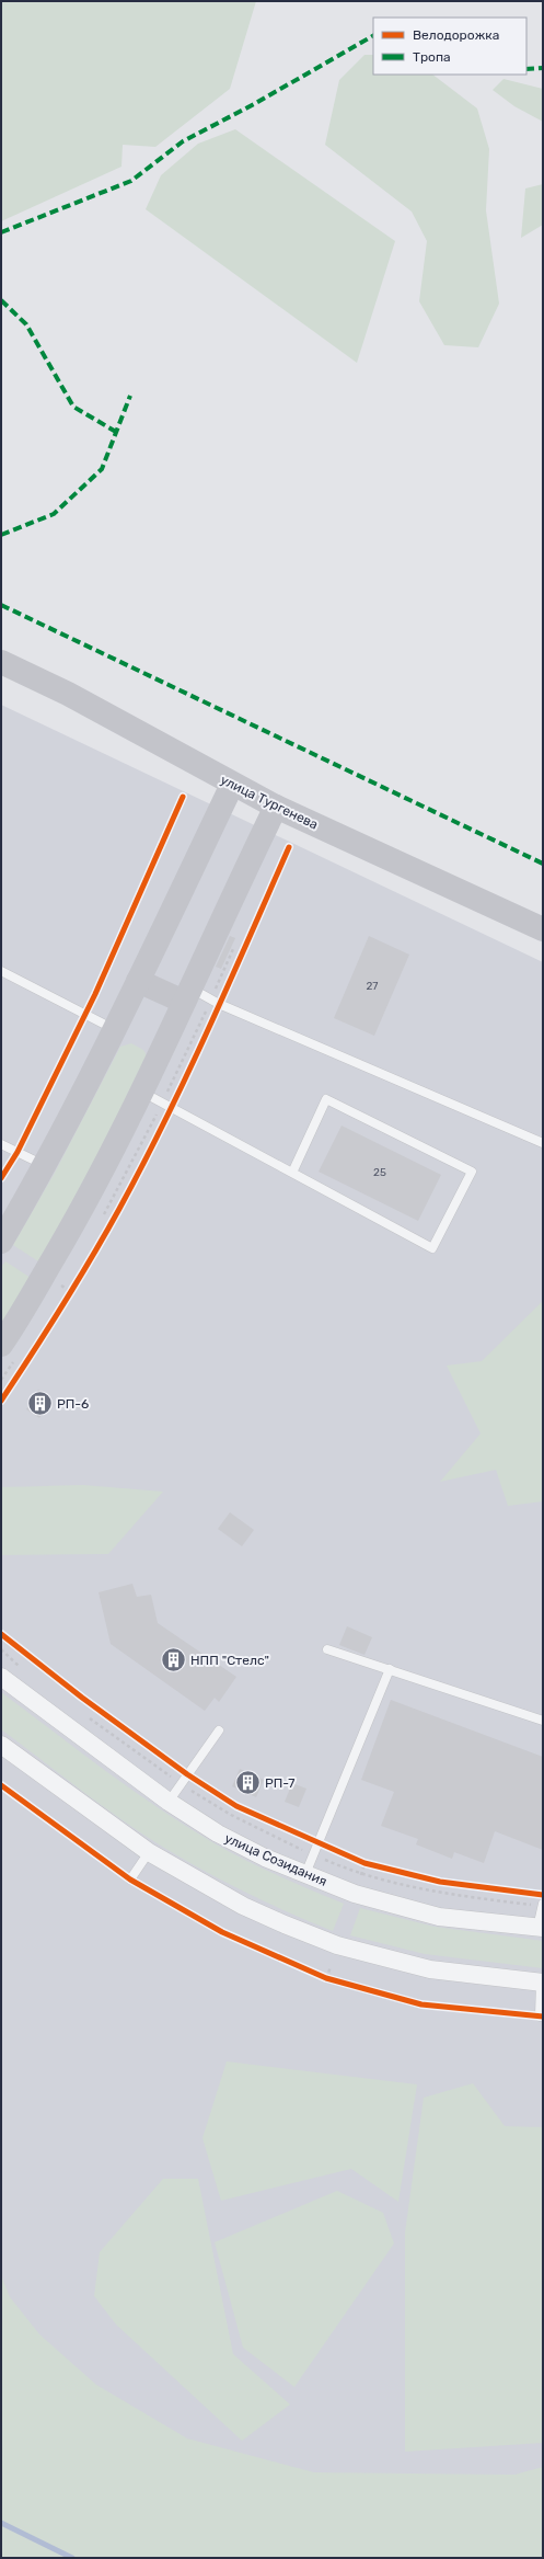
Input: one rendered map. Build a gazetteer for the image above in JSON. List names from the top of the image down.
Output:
{
  "streets": {
    "street": ["улица Тургенева", "улица Созидания"]
  },
  "places": {
    "building": ["РП-6", "НПП \"Стелс\"", "РП-7"]
  },
  "house_numbers": ["27", "25"],
  "legend": ["Велодорожка", "Тропа"]
}
